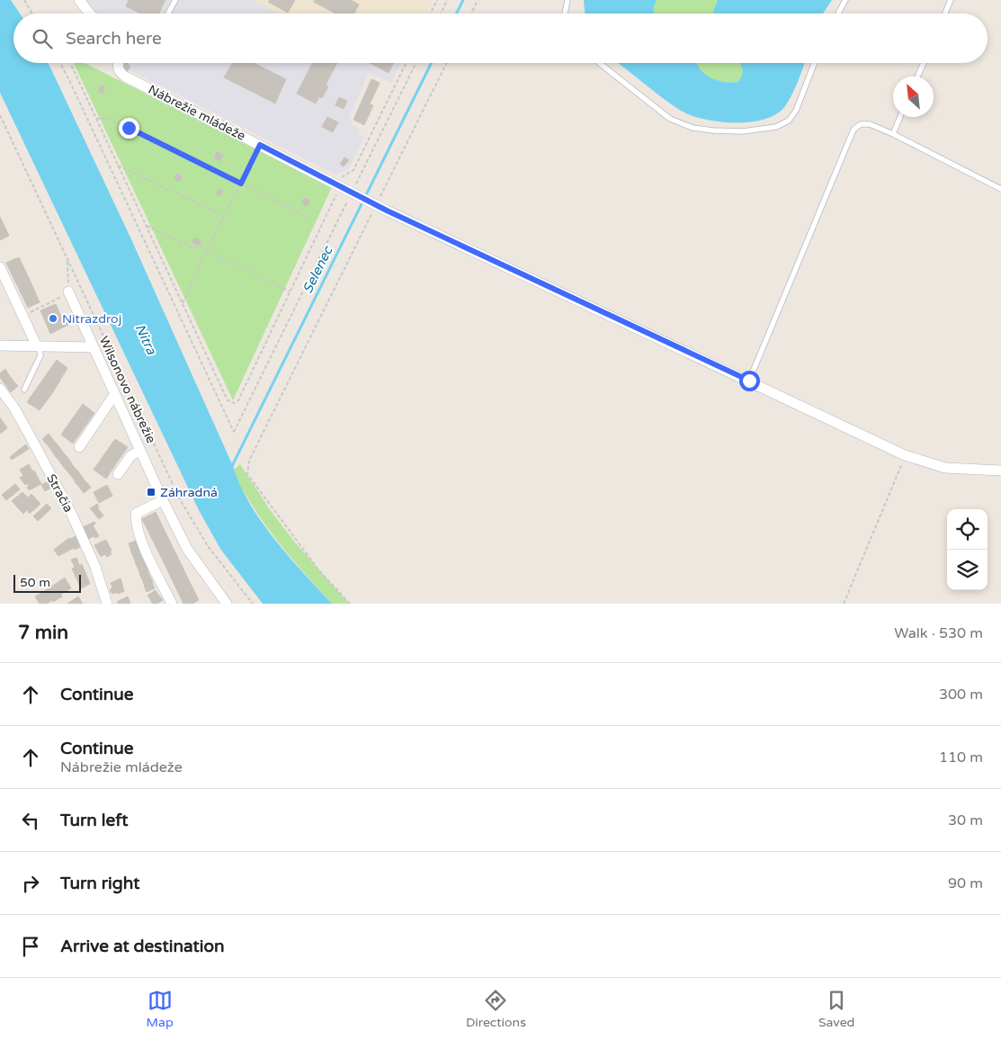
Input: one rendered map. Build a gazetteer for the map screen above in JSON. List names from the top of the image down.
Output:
{
  "streets": {
    "street": ["Nábrežie mládeže", "Wilsonovo nábrežie", "Stračia"]
  },
  "water": ["Selenec", "Nitra"],
  "places": {
    "other": ["Nitrazdroj"],
    "transit": ["Záhradná"]
  },
  "scale_bar": "50 m",
  "north": "top left",
  "page": {
    "search": "Search here",
    "scale": "50 m",
    "heading": ["7 min", "Walk · 530 m"],
    "list": [
      ["Continue", "300 m"],
      ["Continue", "Nábrežie mládeže", "110 m"],
      ["Turn left", "30 m"],
      ["Turn right", "90 m"],
      "Arrive at destination"
    ],
    "nav": ["Map", "Directions", "Saved"]
  }
}
